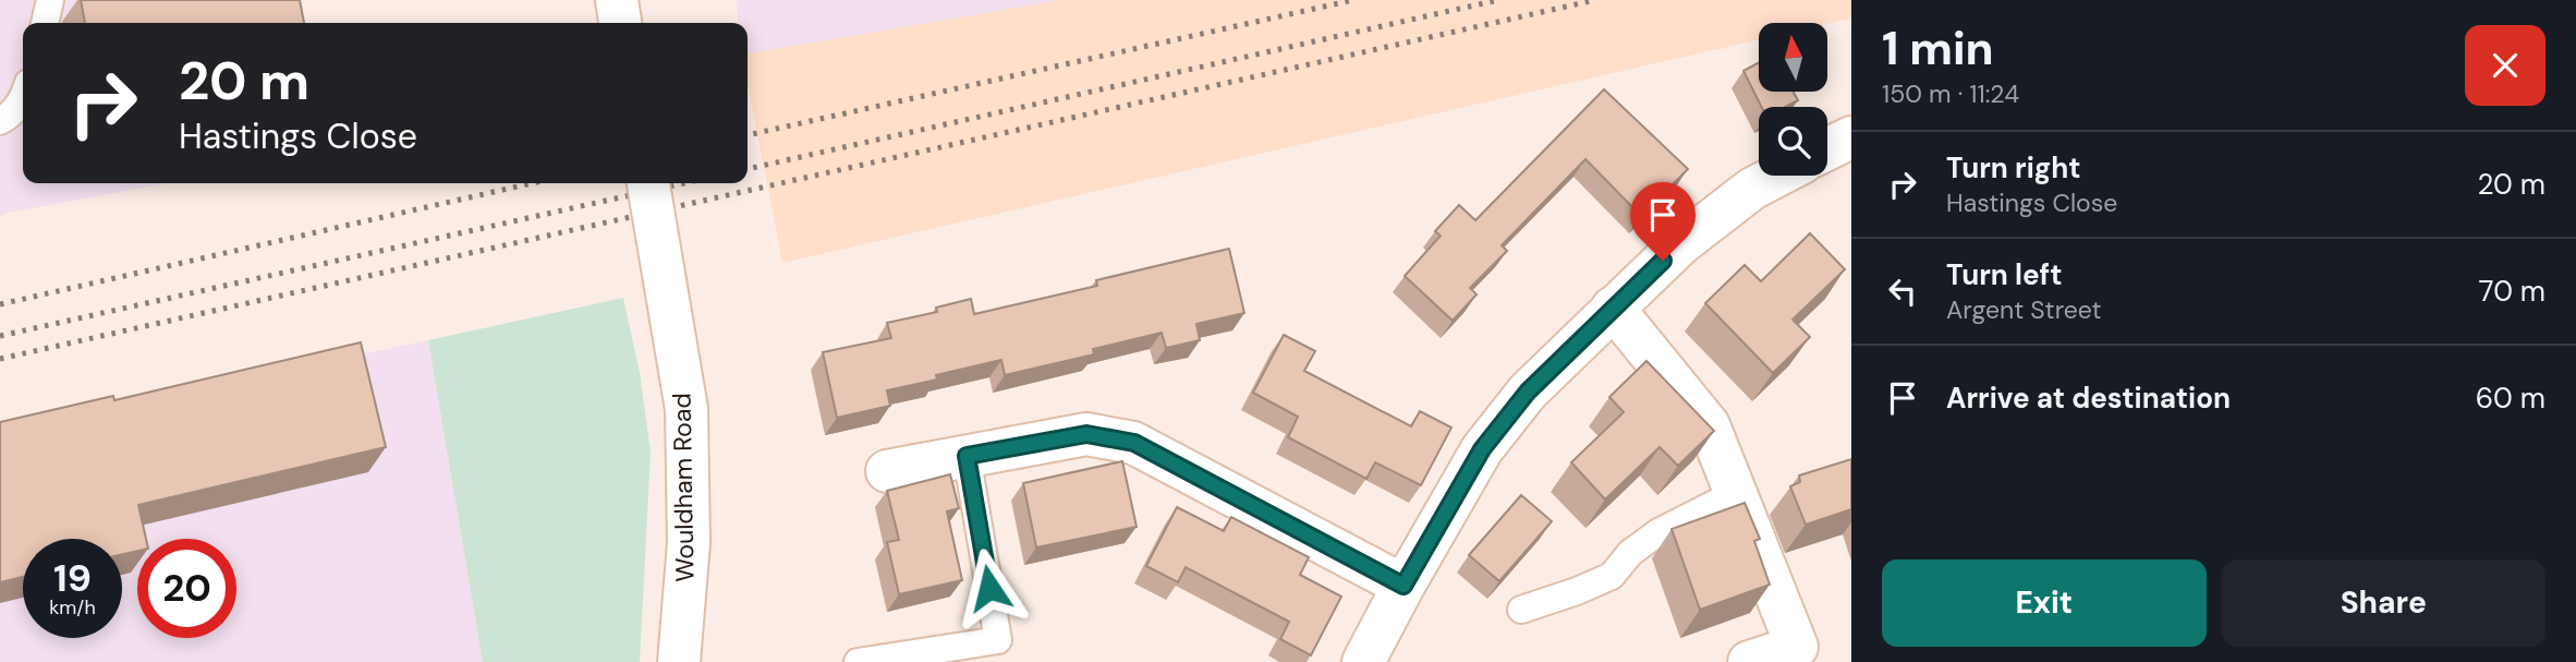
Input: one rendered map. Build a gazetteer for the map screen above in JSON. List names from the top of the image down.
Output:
{
  "streets": {
    "street": ["Wouldham Road"]
  },
  "north": "top",
  "page": {
    "heading": ["1 min", "150 m · 11:24"],
    "turn": ["20 m", "Hastings Close"],
    "list": [
      {
        "name": "Turn right",
        "note": "Hastings Close",
        "value": "20 m"
      },
      {
        "name": "Turn left",
        "note": "Argent Street",
        "value": "70 m"
      },
      {
        "name": "Arrive at destination",
        "value": "60 m"
      }
    ],
    "speed": "19 km/h",
    "limit": "20",
    "buttons": ["Exit", "Share"]
  }
}
